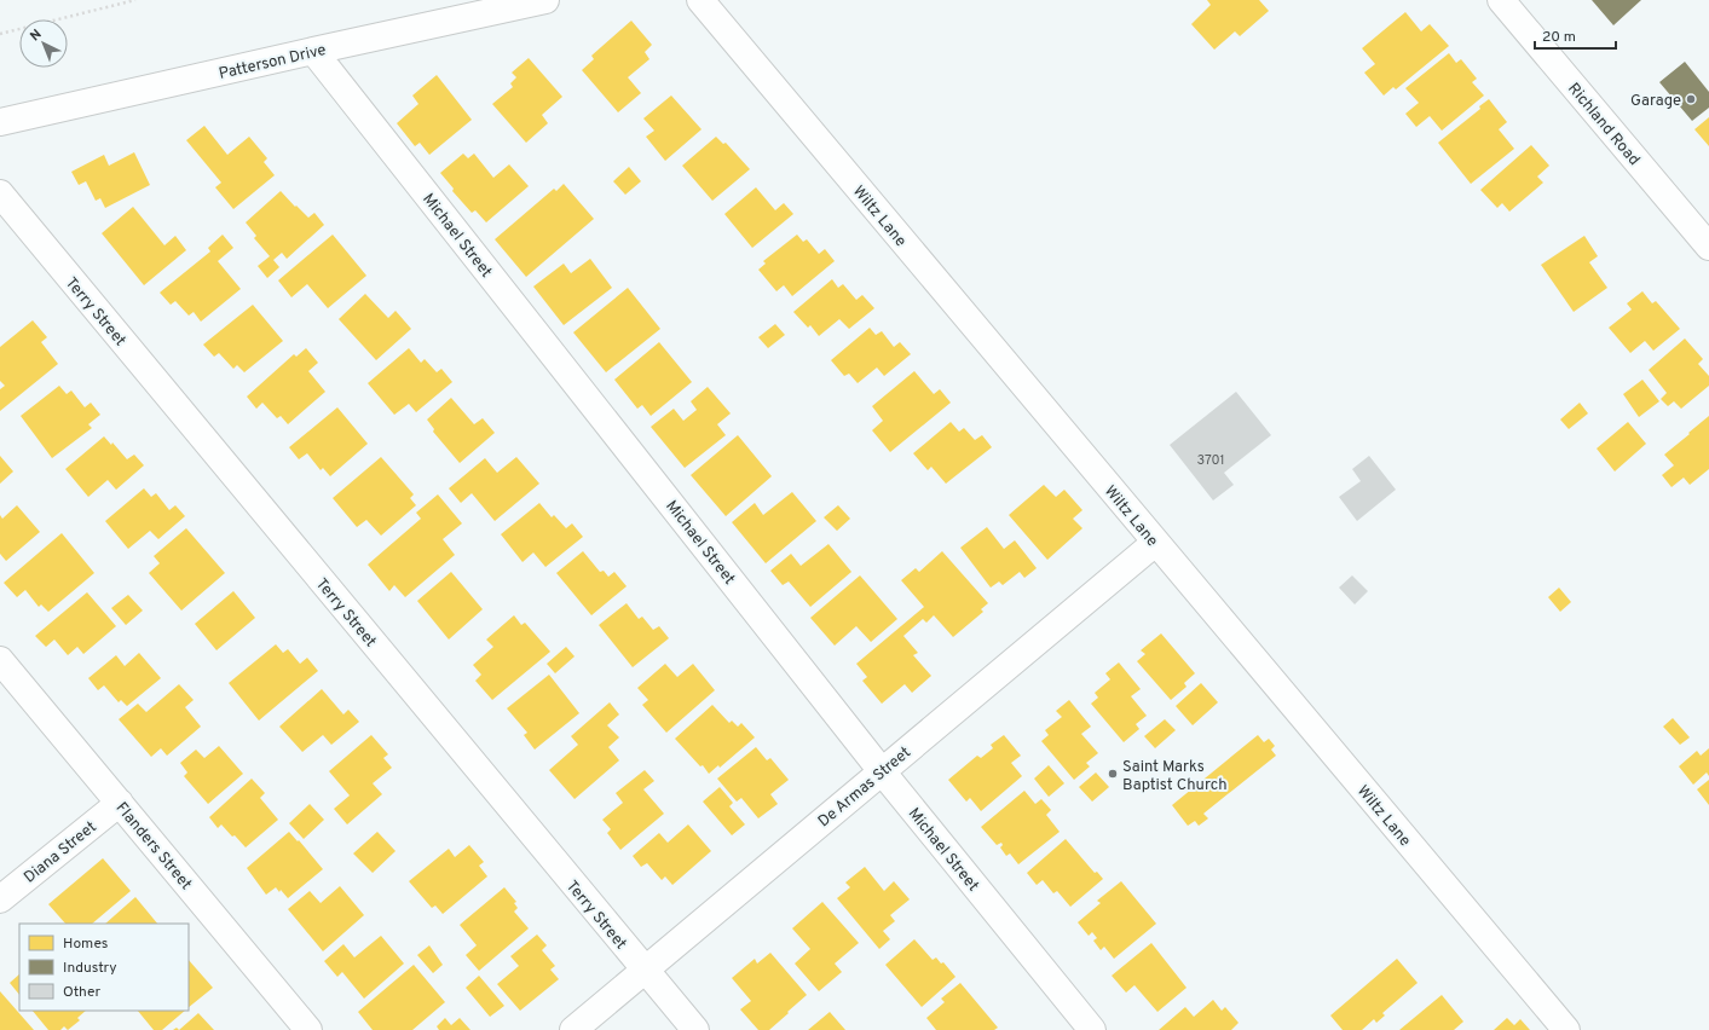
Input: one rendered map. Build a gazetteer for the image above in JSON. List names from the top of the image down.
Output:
{
  "streets": {
    "street": [
      "Patterson Drive",
      "Richland Road",
      "Wiltz Lane",
      "Michael Street",
      "Terry Street",
      "De Armas Street",
      "Flanders Street",
      "Diana Street"
    ]
  },
  "crossings": [
    ["Patterson Drive", "Michael Street"],
    ["Wiltz Lane", "De Armas Street"],
    ["Michael Street", "De Armas Street"],
    ["Terry Street", "De Armas Street"],
    ["Flanders Street", "Diana Street"]
  ],
  "places": ["Garage", "Saint Marks Baptist Church"],
  "house_numbers": ["3701"],
  "legend": ["Homes", "Industry", "Other"],
  "scale_bar": "20 m",
  "north": "top left"
}
